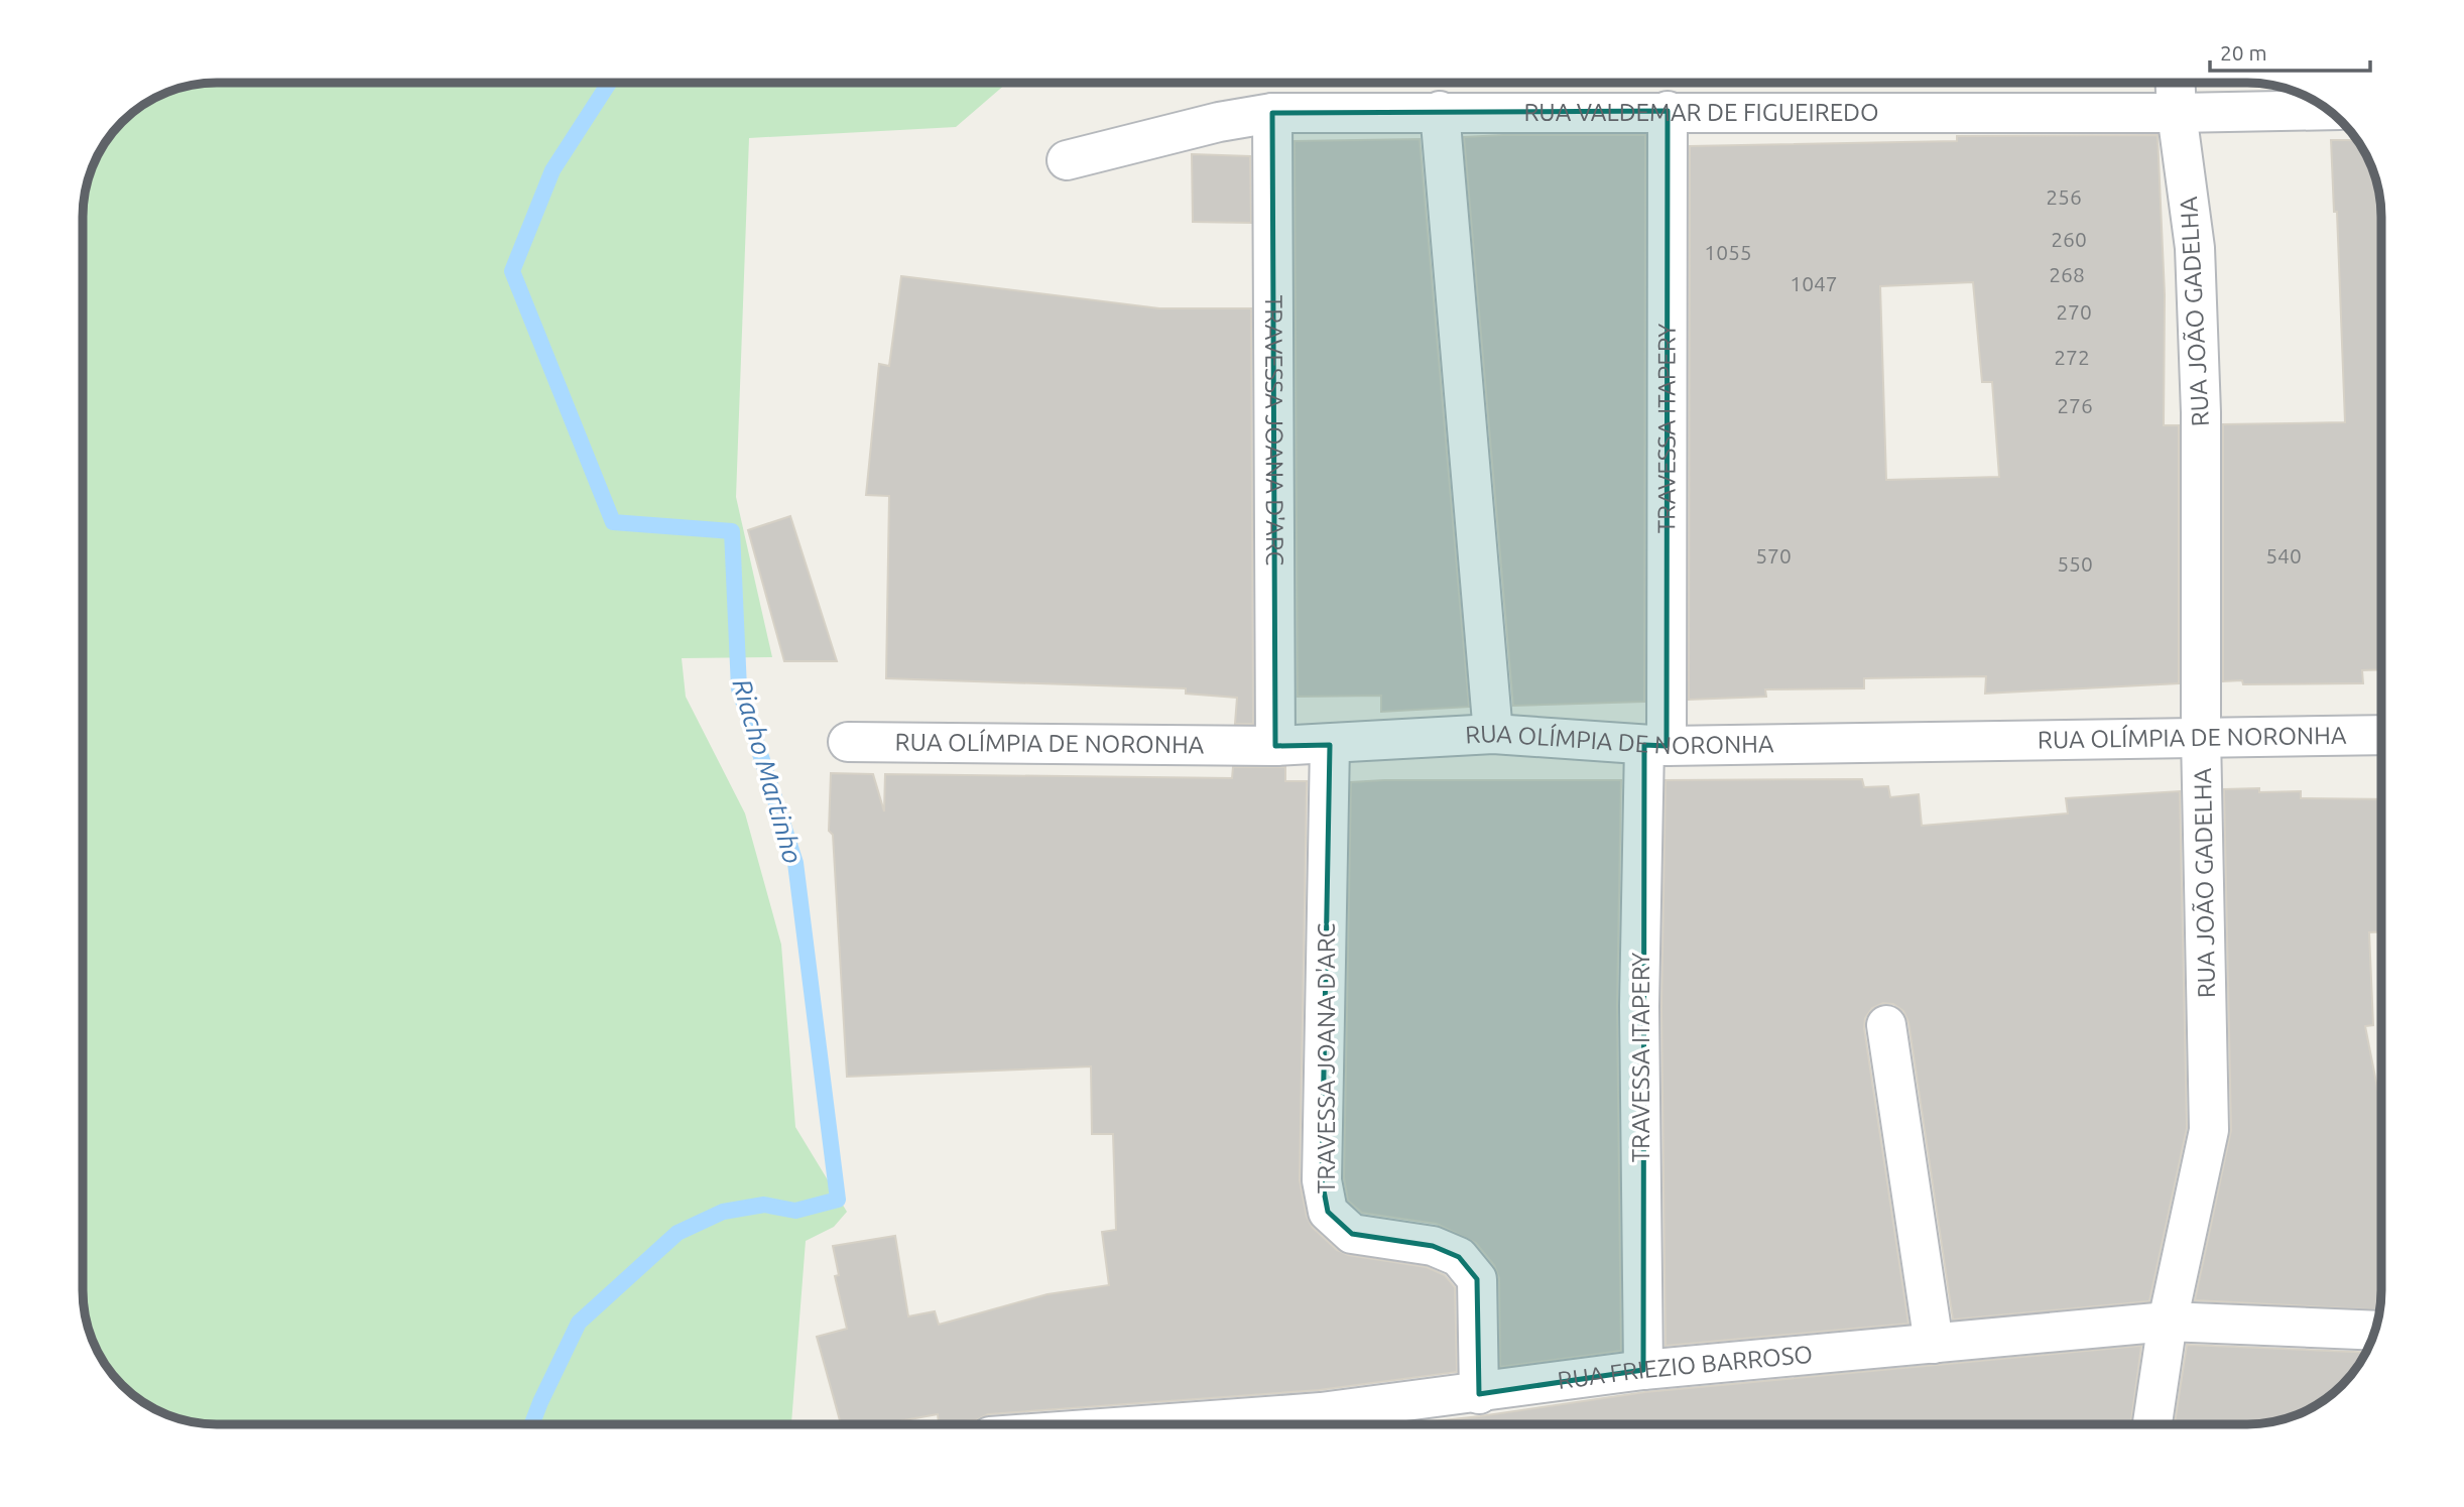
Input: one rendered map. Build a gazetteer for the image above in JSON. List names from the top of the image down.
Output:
{
  "streets": {
    "street": [
      "RUA VALDEMAR DE FIGUEIREDO",
      "RUA JOÃO GADELHA",
      "TRAVESSA ITAPERY",
      "TRAVESSA JOANA D'ARC",
      "RUA OLÍMPIA DE NORONHA",
      "RUA FRIEZIO BARROSO"
    ]
  },
  "crossings": [
    ["RUA VALDEMAR DE FIGUEIREDO", "RUA JOÃO GADELHA"],
    ["RUA VALDEMAR DE FIGUEIREDO", "TRAVESSA ITAPERY"],
    ["RUA VALDEMAR DE FIGUEIREDO", "TRAVESSA JOANA D'ARC"],
    ["RUA JOÃO GADELHA", "RUA OLÍMPIA DE NORONHA"],
    ["RUA JOÃO GADELHA", "RUA FRIEZIO BARROSO"],
    ["TRAVESSA ITAPERY", "RUA OLÍMPIA DE NORONHA"],
    ["TRAVESSA ITAPERY", "RUA FRIEZIO BARROSO"],
    ["TRAVESSA JOANA D'ARC", "RUA OLÍMPIA DE NORONHA"],
    ["TRAVESSA JOANA D'ARC", "RUA FRIEZIO BARROSO"]
  ],
  "water": ["Riacho Martinho"],
  "house_numbers": [
    "256",
    "260",
    "1055",
    "268",
    "1047",
    "270",
    "272",
    "276",
    "570",
    "540",
    "550"
  ],
  "scale_bar": "20 m"
}
